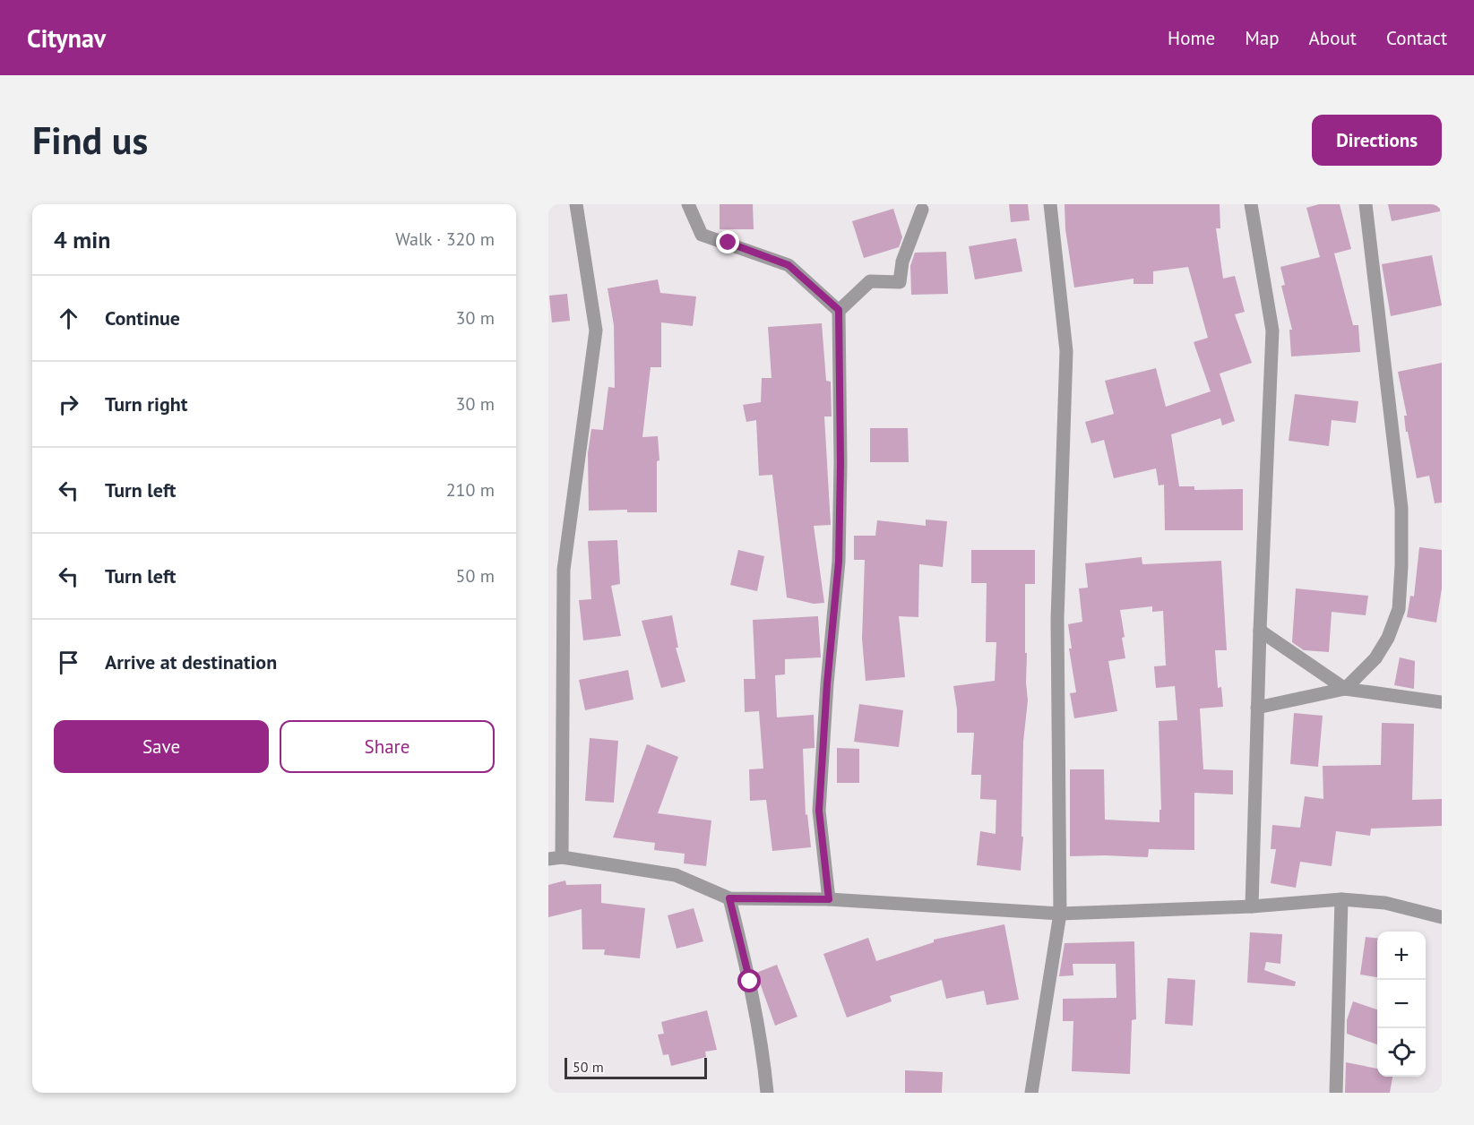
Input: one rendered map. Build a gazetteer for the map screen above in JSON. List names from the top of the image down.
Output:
{
  "scale_bar": "50 m",
  "page": {
    "header": "Citynav",
    "nav": [
      "Home",
      "Map",
      "About",
      "Contact"
    ],
    "buttons": [
      "Directions",
      ["Save", "Share"]
    ],
    "title": "Find us",
    "heading": ["4 min", "Walk · 320 m"],
    "list": [
      ["Continue", "30 m"],
      ["Turn right", "30 m"],
      ["Turn left", "210 m"],
      ["Turn left", "50 m"],
      "Arrive at destination"
    ],
    "map_buttons": ["+", "−"],
    "scale": "50 m"
  }
}
